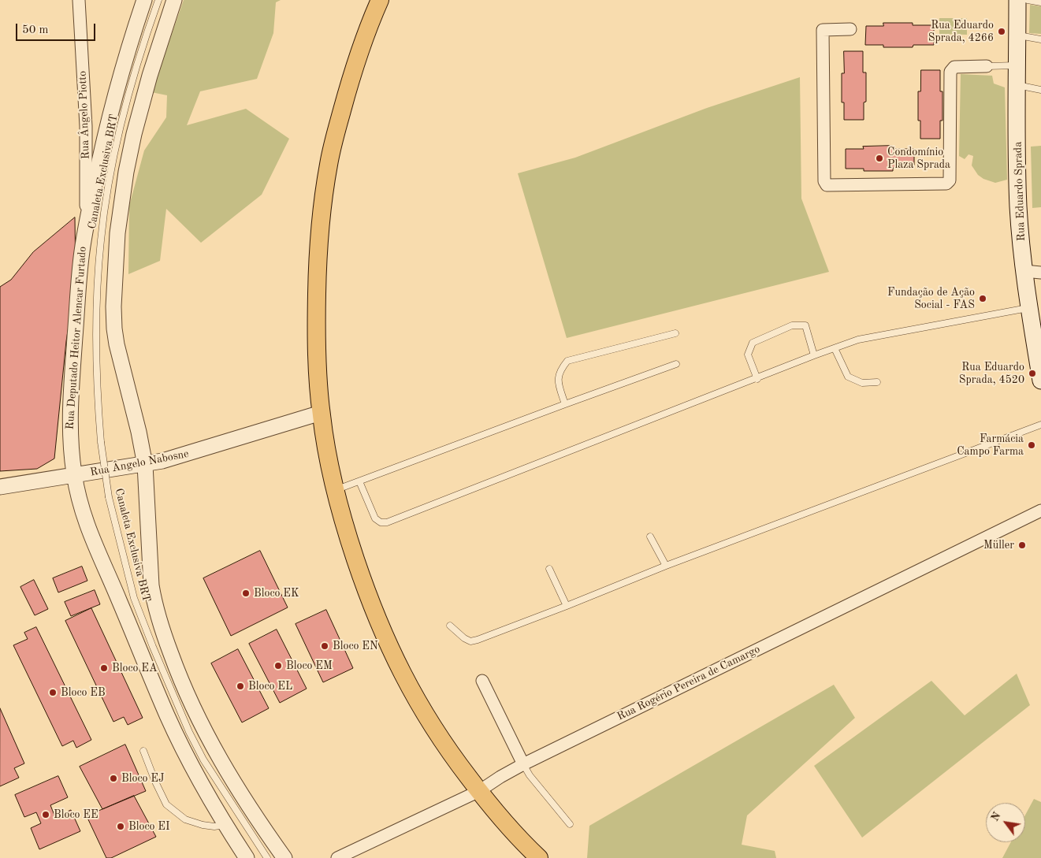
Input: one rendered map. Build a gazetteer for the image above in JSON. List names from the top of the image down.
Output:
{
  "streets": {
    "main road": ["Rua Eduardo Sprada"],
    "street": [
      "Rua Ângelo Piotto",
      "Rua Deputado Heitor Alencar Furtado",
      "Rua Ângelo Nabosne",
      "Rua Rogério Pereira de Camargo"
    ],
    "lane": ["Canaleta Exclusiva BRT"]
  },
  "crossings": [
    ["Rua Ângelo Piotto", "Rua Deputado Heitor Alencar Furtado"],
    ["Rua Deputado Heitor Alencar Furtado", "Rua Ângelo Nabosne"]
  ],
  "places": [
    "Rua Eduardo Sprada, 4266",
    "Condomínio Plaza Sprada",
    "Fundação de Ação Social - FAS",
    "Rua Eduardo Sprada, 4520",
    "Farmácia Campo Farma",
    "Müller",
    "Bloco EK",
    "Bloco EN",
    "Bloco EM",
    "Bloco EA",
    "Bloco EL",
    "Bloco EB",
    "Bloco EJ",
    "Bloco EE",
    "Bloco EI"
  ],
  "scale_bar": "50 m",
  "north": "top left"
}
